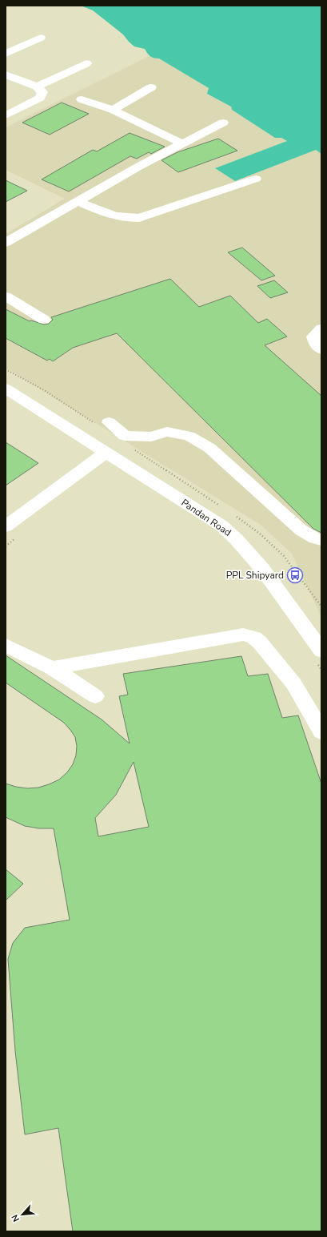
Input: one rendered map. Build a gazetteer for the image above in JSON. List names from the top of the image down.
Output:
{
  "streets": {
    "street": ["Pandan Road"]
  },
  "places": {
    "bus stop": ["PPL Shipyard"]
  },
  "north": "bottom left"
}
